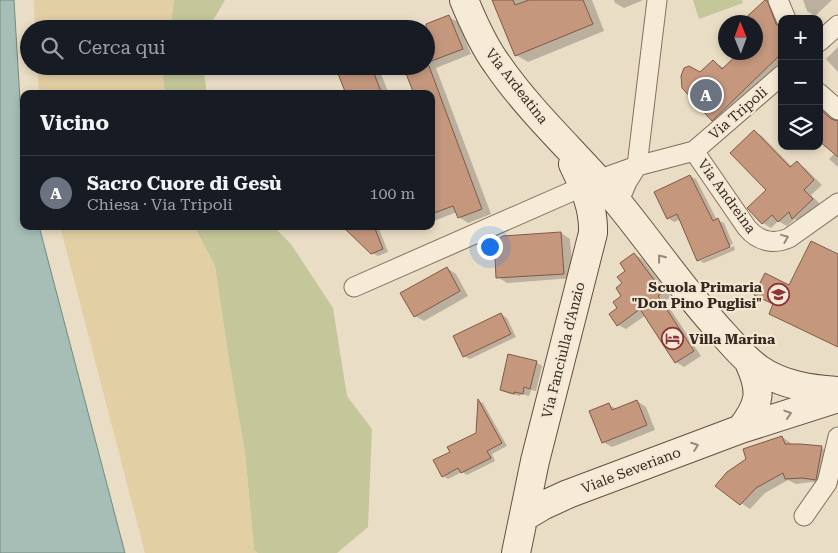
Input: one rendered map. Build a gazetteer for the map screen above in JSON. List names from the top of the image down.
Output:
{
  "streets": {
    "main road": ["Via Ardeatina", "Via Fanciulla d'Anzio", "Viale Severiano"],
    "street": ["Via Tripoli", "Via Andreina"]
  },
  "crossings": [
    ["Via Ardeatina", "Via Tripoli"],
    ["Via Ardeatina", "Via Fanciulla d'Anzio"],
    ["Via Tripoli", "Via Andreina"],
    ["Via Tripoli", "Via Fanciulla d'Anzio"],
    ["Via Fanciulla d'Anzio", "Viale Severiano"]
  ],
  "one_way": ["Viale Severiano"],
  "places": {
    "school or university": ["Scuola Primaria \"Don Pino Puglisi\""],
    "hotel": ["Villa Marina"]
  },
  "north": "top",
  "page": {
    "map_buttons": ["+", "−"],
    "search": "Cerca qui",
    "pins": "A",
    "heading": "Vicino",
    "list": [
      {
        "mark": "A",
        "name": "Sacro Cuore di Gesù",
        "note": "Chiesa · Via Tripoli",
        "value": "100 m"
      }
    ]
  }
}
